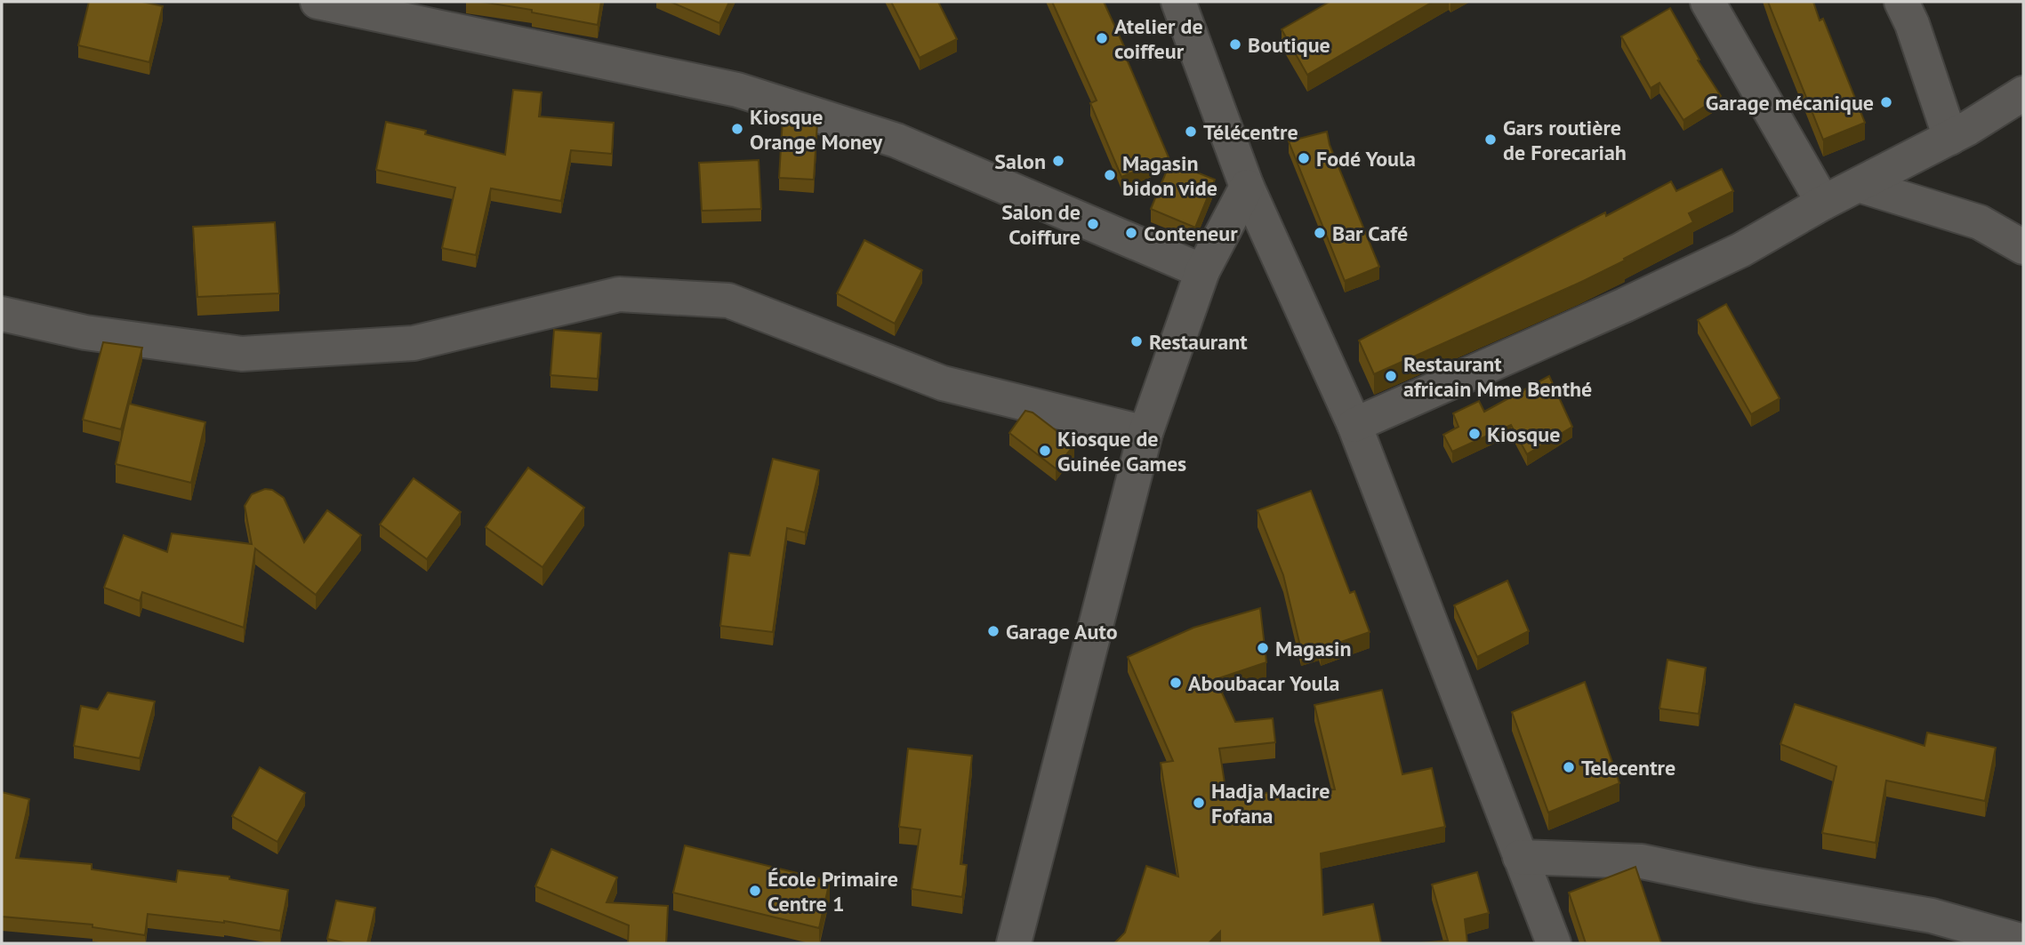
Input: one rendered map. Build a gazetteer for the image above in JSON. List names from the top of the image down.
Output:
{
  "places": [
    "Atelier de coiffeur",
    "Boutique",
    "Garage mécanique",
    "Kiosque Orange Money",
    "Télécentre",
    "Gars routière de Forecariah",
    "Fodé Youla",
    "Salon",
    "Magasin bidon vide",
    "Salon de Coiffure",
    "Conteneur",
    "Bar Café",
    "Restaurant",
    "Restaurant africain Mme Benthé",
    "Kiosque",
    "Kiosque de Guinée Games",
    "Garage Auto",
    "Magasin",
    "Aboubacar Youla",
    "Telecentre",
    "Hadja Macire Fofana",
    "École Primaire Centre 1"
  ]
}
